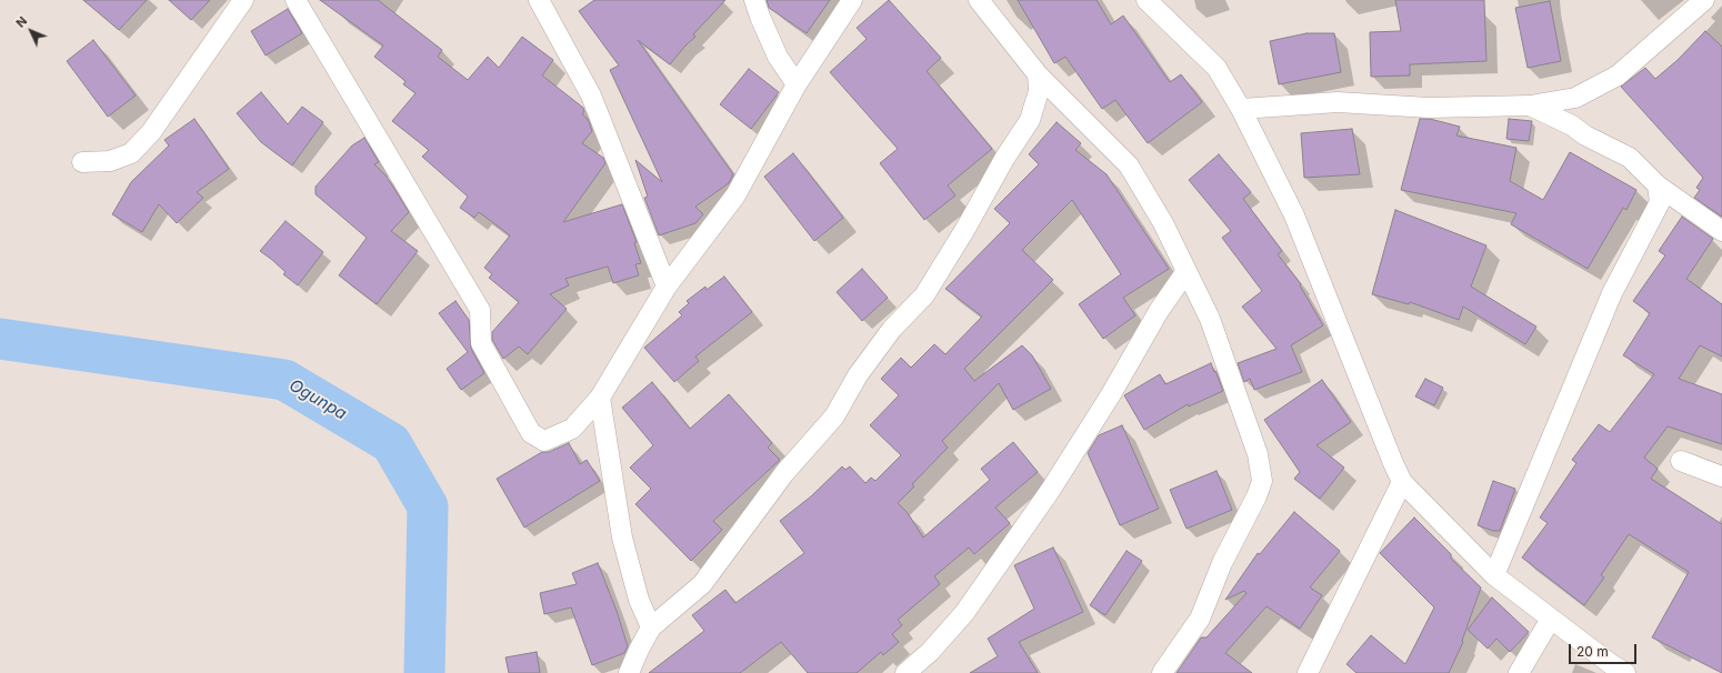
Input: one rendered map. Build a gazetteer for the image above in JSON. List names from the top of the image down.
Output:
{
  "water": ["Ogunpa"],
  "scale_bar": "20 m",
  "north": "top left"
}
